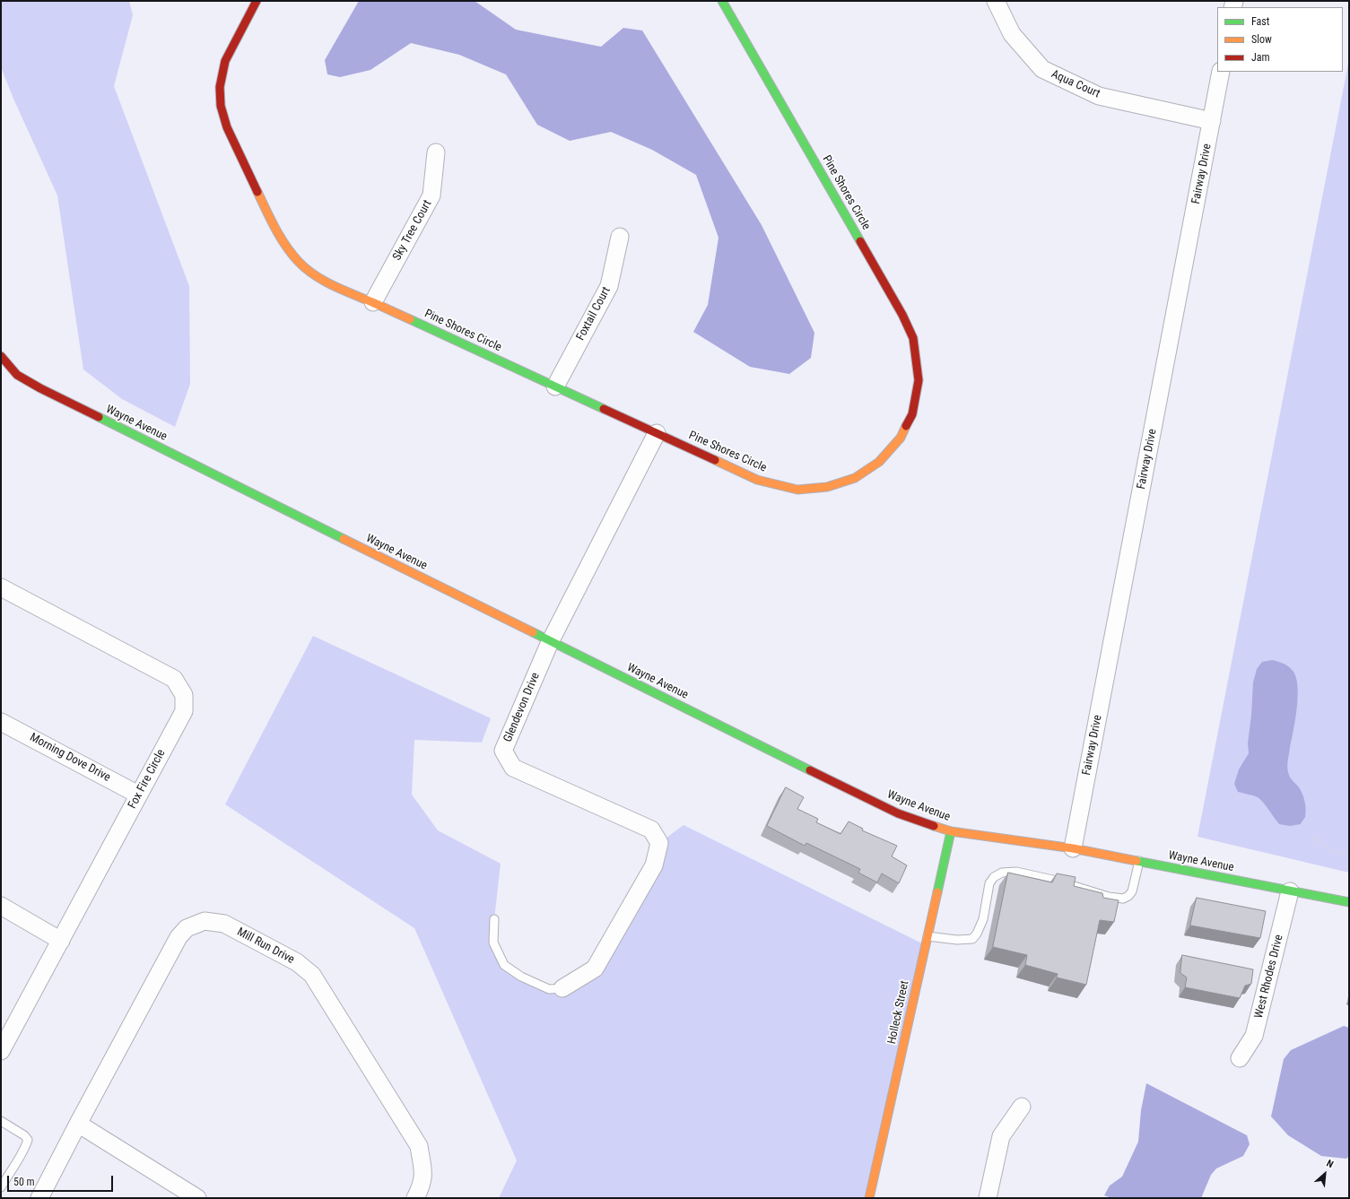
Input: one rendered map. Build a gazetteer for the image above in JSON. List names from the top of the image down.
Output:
{
  "streets": {
    "street": [
      "Aqua Court",
      "Fairway Drive",
      "Pine Shores Circle",
      "Sky Tree Court",
      "Foxtail Court",
      "Wayne Avenue",
      "Glendevon Drive",
      "Morning Dove Drive",
      "Fox Fire Circle",
      "Mill Run Drive",
      "West Rhodes Drive",
      "Holleck Street"
    ]
  },
  "crossings": [
    ["Aqua Court", "Fairway Drive"],
    ["Fairway Drive", "Wayne Avenue"],
    ["Pine Shores Circle", "Sky Tree Court"],
    ["Pine Shores Circle", "Foxtail Court"],
    ["Pine Shores Circle", "Glendevon Drive"],
    ["Wayne Avenue", "Glendevon Drive"],
    ["Wayne Avenue", "West Rhodes Drive"],
    ["Wayne Avenue", "Holleck Street"],
    ["Morning Dove Drive", "Fox Fire Circle"]
  ],
  "legend": ["Fast", "Slow", "Jam"],
  "scale_bar": "50 m",
  "north": "top right"
}
